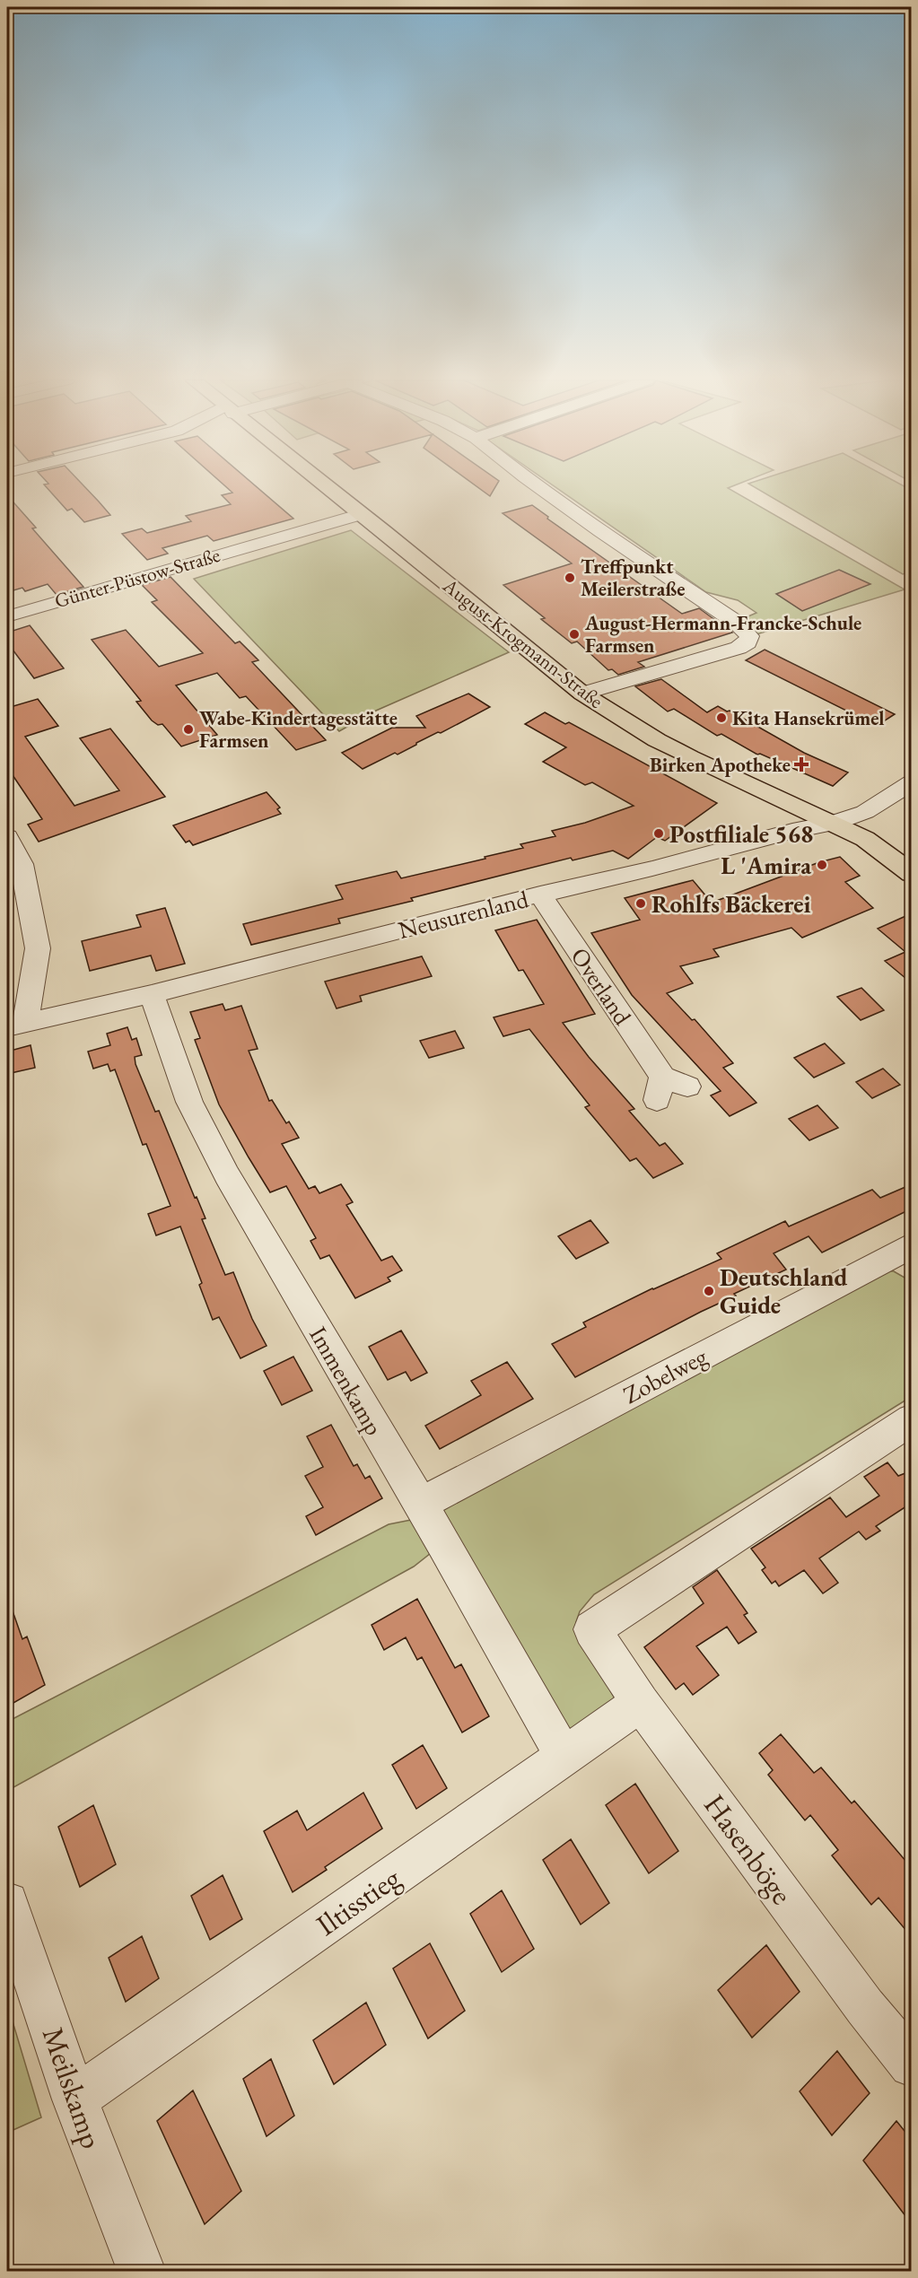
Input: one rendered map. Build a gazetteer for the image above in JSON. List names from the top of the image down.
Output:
{
  "streets": {
    "main road": ["August-Krogmann-Straße"],
    "street": [
      "Günter-Püstow-Straße",
      "Neusurenland",
      "Overland",
      "Zobelweg",
      "Immenkamp",
      "Hasenböge",
      "Iltisstieg",
      "Meilskamp"
    ]
  },
  "crossings": [
    ["Günter-Püstow-Straße", "August-Krogmann-Straße"],
    ["August-Krogmann-Straße", "Neusurenland"],
    ["Neusurenland", "Overland"],
    ["Neusurenland", "Immenkamp"],
    ["Zobelweg", "Immenkamp"],
    ["Immenkamp", "Iltisstieg"],
    ["Hasenböge", "Iltisstieg"],
    ["Iltisstieg", "Meilskamp"]
  ],
  "places": {
    "other": [
      "Treffpunkt Meilerstraße",
      "August-Hermann-Francke-Schule Farmsen",
      "Kita Hansekrümel",
      "Wabe-Kindertagesstätte Farmsen",
      "Postfiliale 568",
      "L 'Amira",
      "Rohlfs Bäckerei",
      "Deutschland Guide"
    ],
    "health": ["Birken Apotheke"]
  }
}
